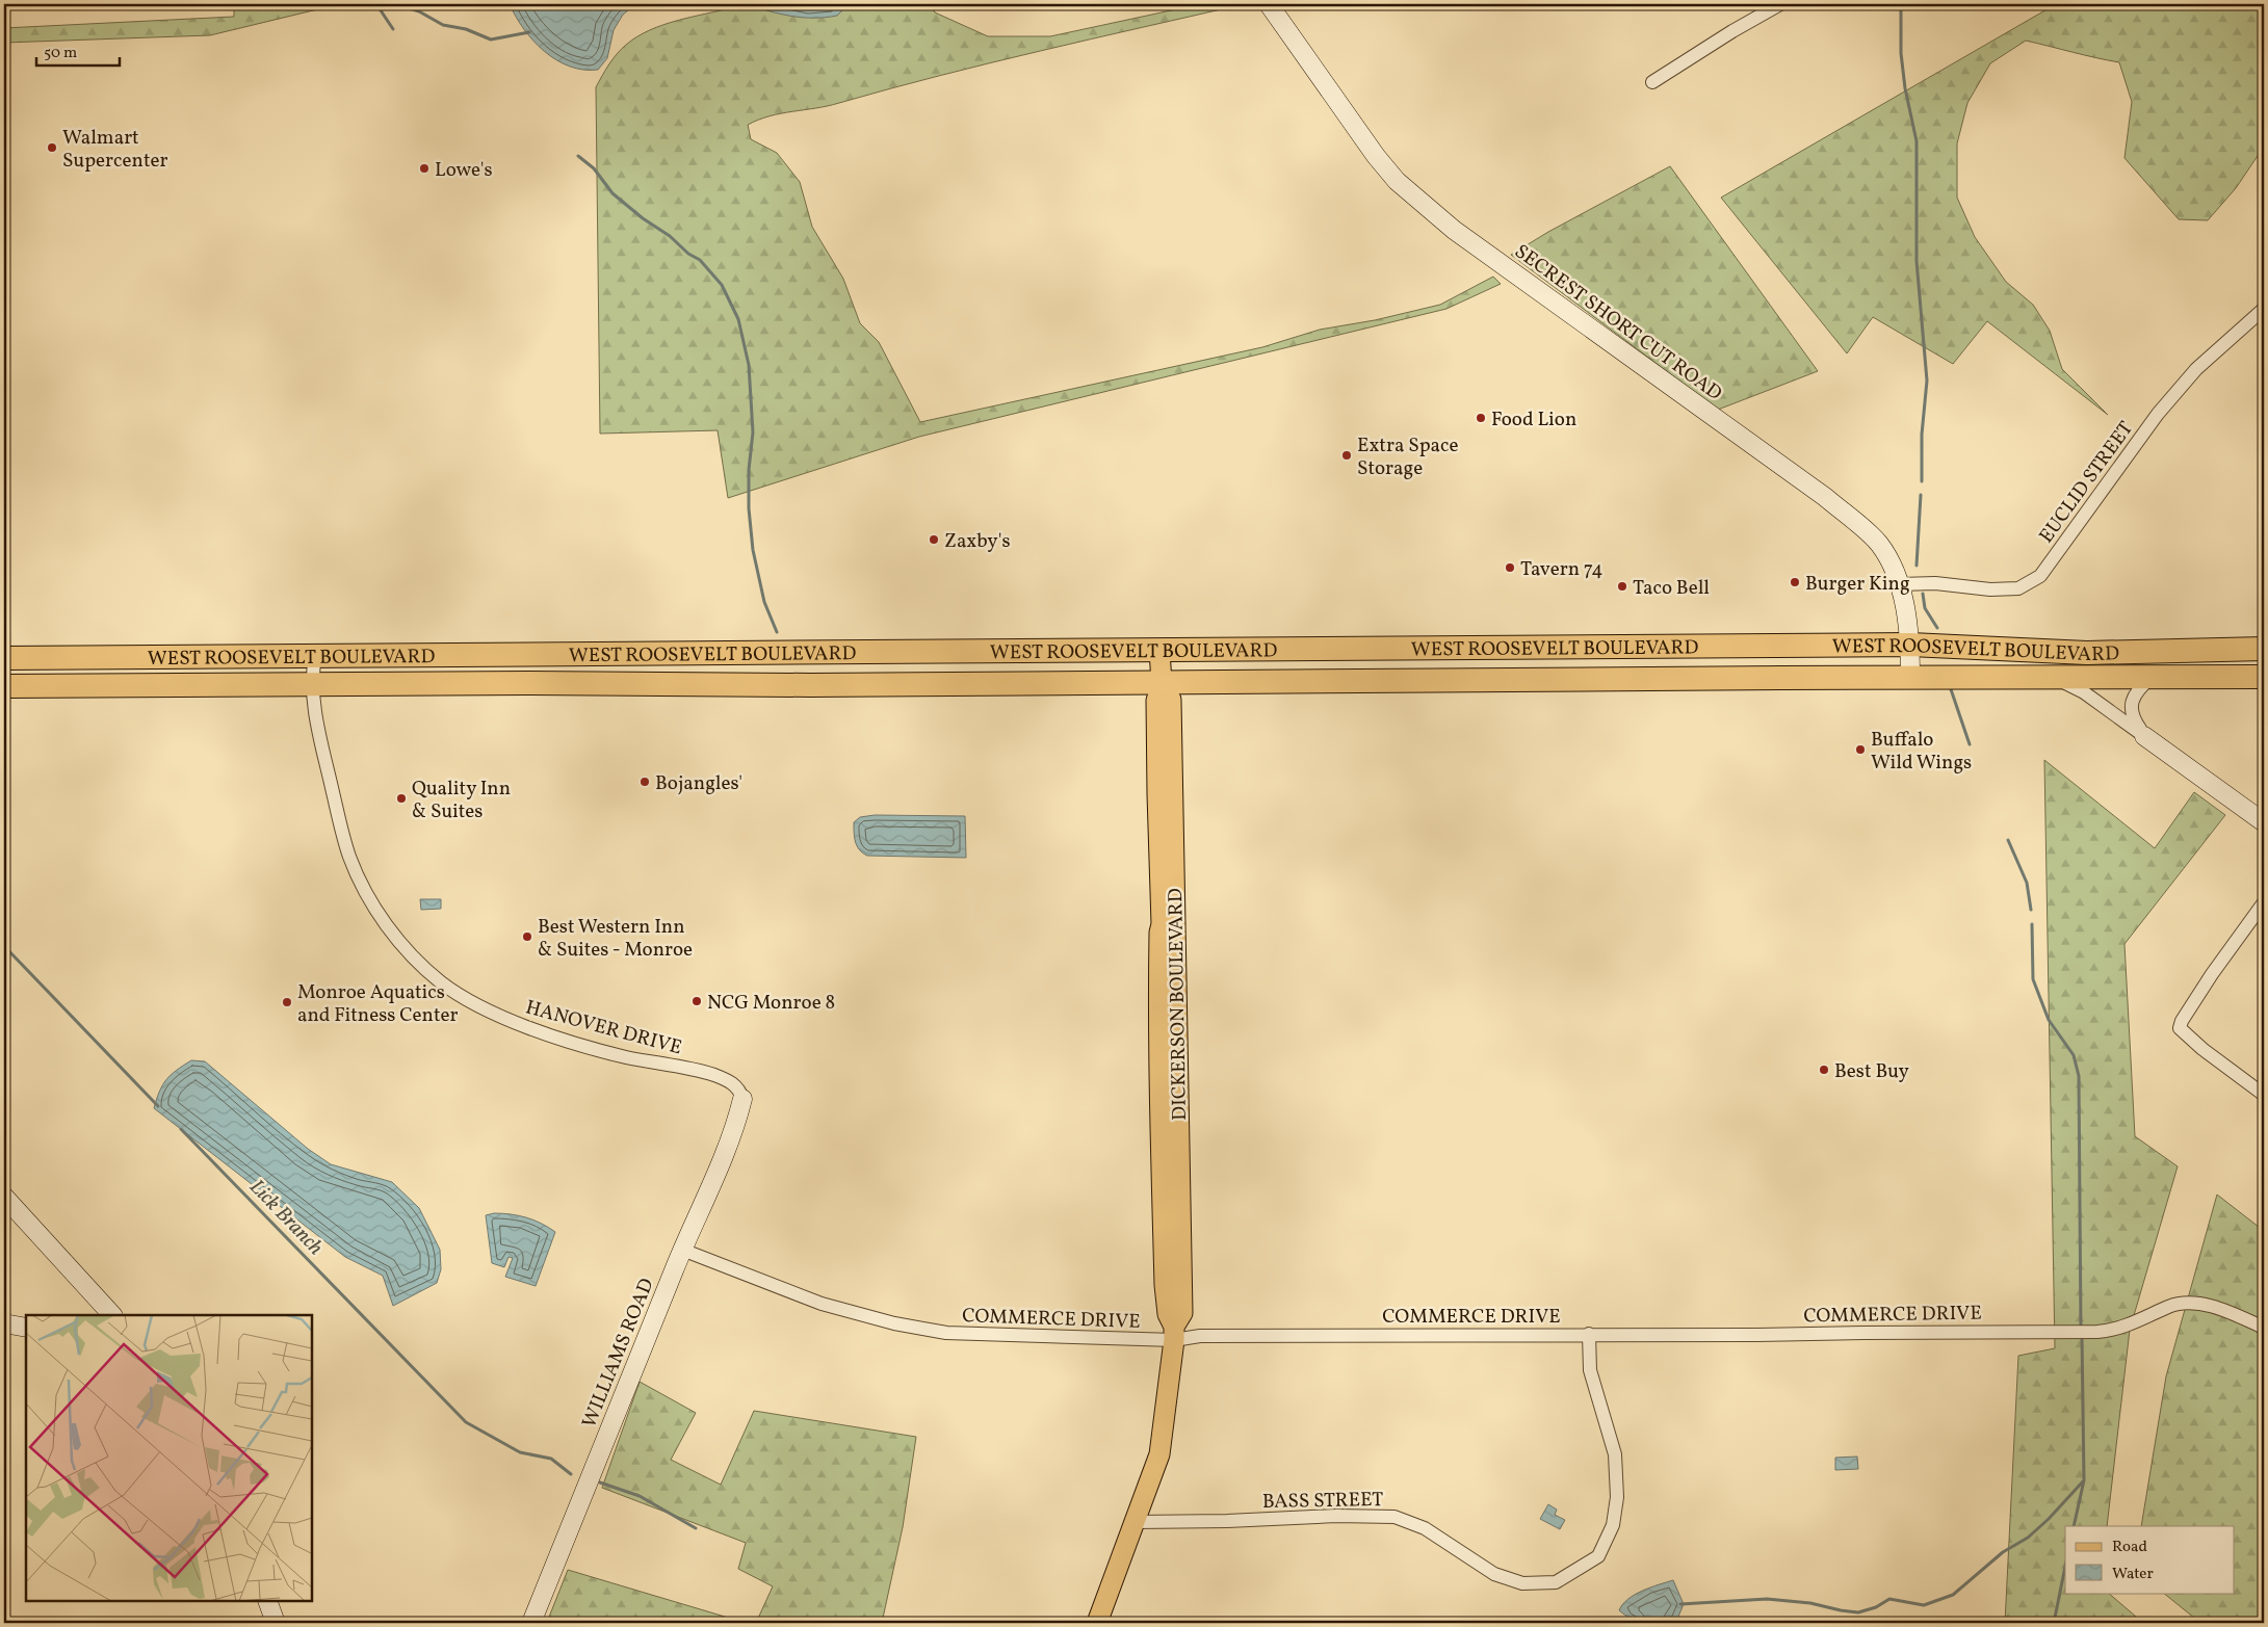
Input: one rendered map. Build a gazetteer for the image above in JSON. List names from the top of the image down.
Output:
{
  "streets": {
    "highway": ["WEST ROOSEVELT BOULEVARD"],
    "main road": ["SECREST SHORT CUT ROAD", "DICKERSON BOULEVARD", "WILLIAMS ROAD"],
    "street": [
      "EUCLID STREET",
      "HANOVER DRIVE",
      "COMMERCE DRIVE",
      "BASS STREET"
    ]
  },
  "crossings": [
    ["SECREST SHORT CUT ROAD", "EUCLID STREET"],
    ["SECREST SHORT CUT ROAD", "WEST ROOSEVELT BOULEVARD"],
    ["WEST ROOSEVELT BOULEVARD", "DICKERSON BOULEVARD"],
    ["WEST ROOSEVELT BOULEVARD", "HANOVER DRIVE"],
    ["DICKERSON BOULEVARD", "COMMERCE DRIVE"],
    ["DICKERSON BOULEVARD", "BASS STREET"],
    ["HANOVER DRIVE", "WILLIAMS ROAD"],
    ["COMMERCE DRIVE", "WILLIAMS ROAD"],
    ["COMMERCE DRIVE", "BASS STREET"]
  ],
  "water": ["Lick Branch"],
  "places": [
    "Walmart Supercenter",
    "Lowe's",
    "Food Lion",
    "Extra Space Storage",
    "Zaxby's",
    "Tavern 74",
    "Burger King",
    "Taco Bell",
    "Buffalo Wild Wings",
    "Bojangles'",
    "Quality Inn & Suites",
    "Best Western Inn & Suites - Monroe",
    "NCG Monroe 8",
    "Monroe Aquatics and Fitness Center",
    "Best Buy"
  ],
  "legend": ["Road", "Water"],
  "scale_bar": "50 m"
}
